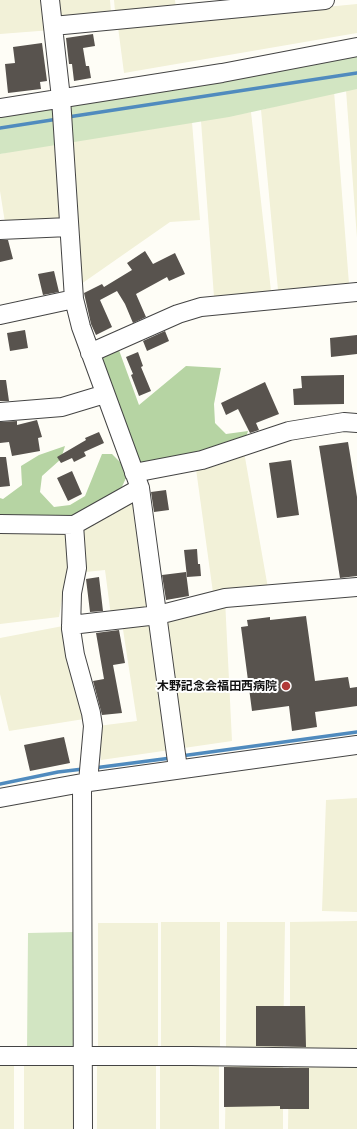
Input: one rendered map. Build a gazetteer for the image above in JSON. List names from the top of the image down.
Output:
{
  "places": ["木野記念会福田西病院"]
}
